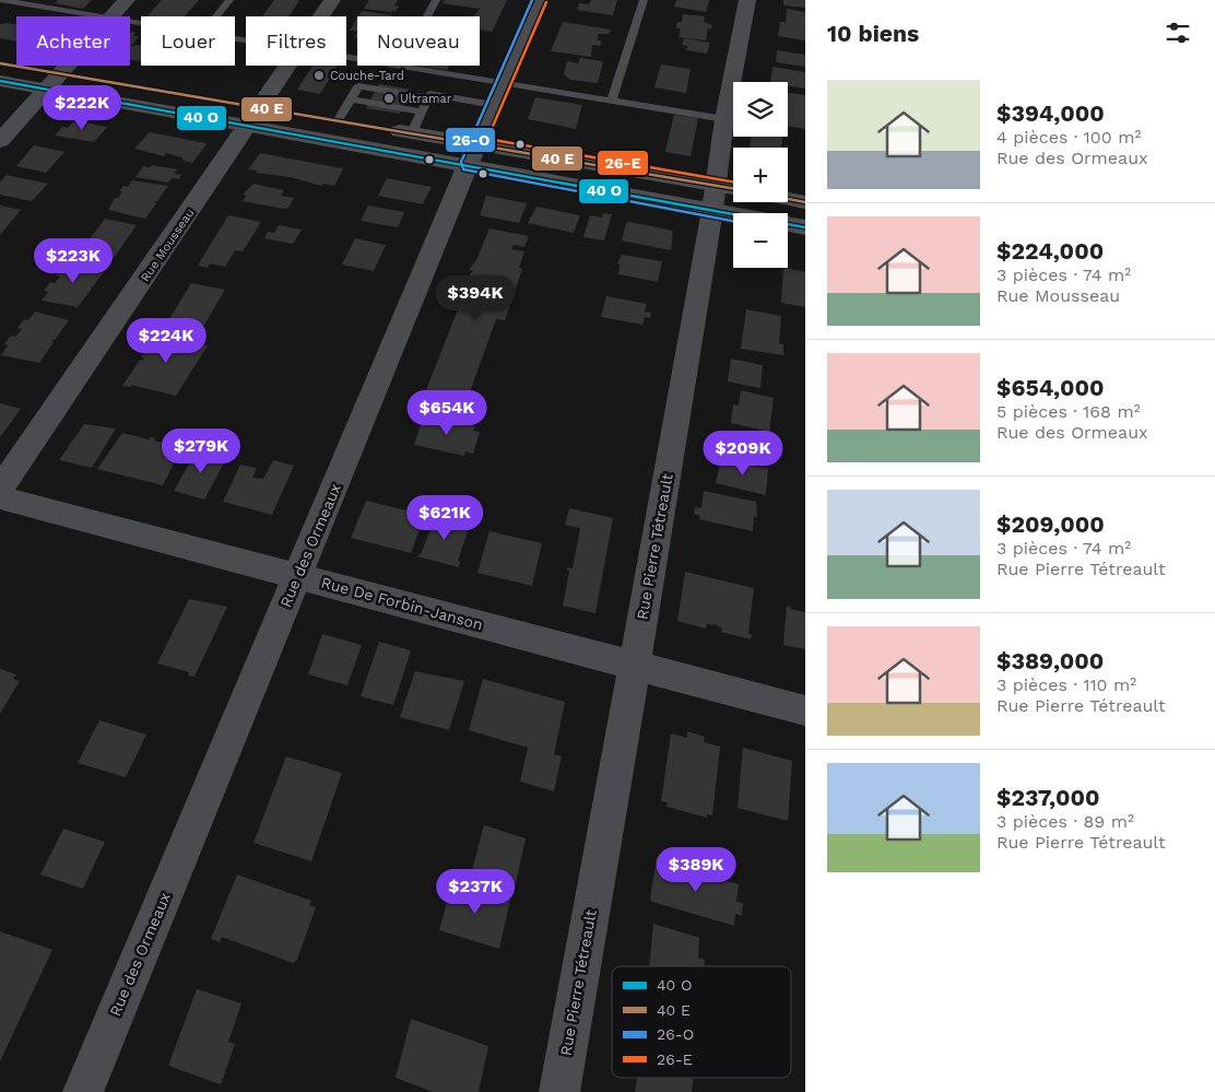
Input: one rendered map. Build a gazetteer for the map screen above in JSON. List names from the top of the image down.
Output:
{
  "streets": {
    "street": [
      "Rue Mousseau",
      "Rue des Ormeaux",
      "Rue Pierre Tétreault",
      "Rue De Forbin-Janson"
    ]
  },
  "crossings": [
    ["Rue des Ormeaux", "Rue De Forbin-Janson"],
    ["Rue Pierre Tétreault", "Rue De Forbin-Janson"]
  ],
  "places": ["Couche-Tard", "Ultramar"],
  "lines": ["transit line 26-O", "transit line 26-E"],
  "legend": [
    "40 O",
    "40 E",
    "26-O",
    "26-E"
  ],
  "page": {
    "heading": "10 biens",
    "chip": [
      "Acheter",
      "Louer",
      "Filtres",
      "Nouveau"
    ],
    "list": [
      {
        "name": "$394,000",
        "note": "4 pièces · 100 m² · Rue des Ormeaux"
      },
      {
        "name": "$224,000",
        "note": "3 pièces · 74 m² · Rue Mousseau"
      },
      {
        "name": "$654,000",
        "note": "5 pièces · 168 m² · Rue des Ormeaux"
      },
      {
        "name": "$209,000",
        "note": "3 pièces · 74 m² · Rue Pierre Tétreault"
      },
      {
        "name": "$389,000",
        "note": "3 pièces · 110 m² · Rue Pierre Tétreault"
      },
      {
        "name": "$237,000",
        "note": "3 pièces · 89 m² · Rue Pierre Tétreault"
      }
    ],
    "map_buttons": ["+", "−"],
    "price": [
      "$222K",
      "$223K",
      "$394K",
      "$224K",
      "$654K",
      "$279K",
      "$209K",
      "$621K",
      "$389K",
      "$237K"
    ]
  }
}
